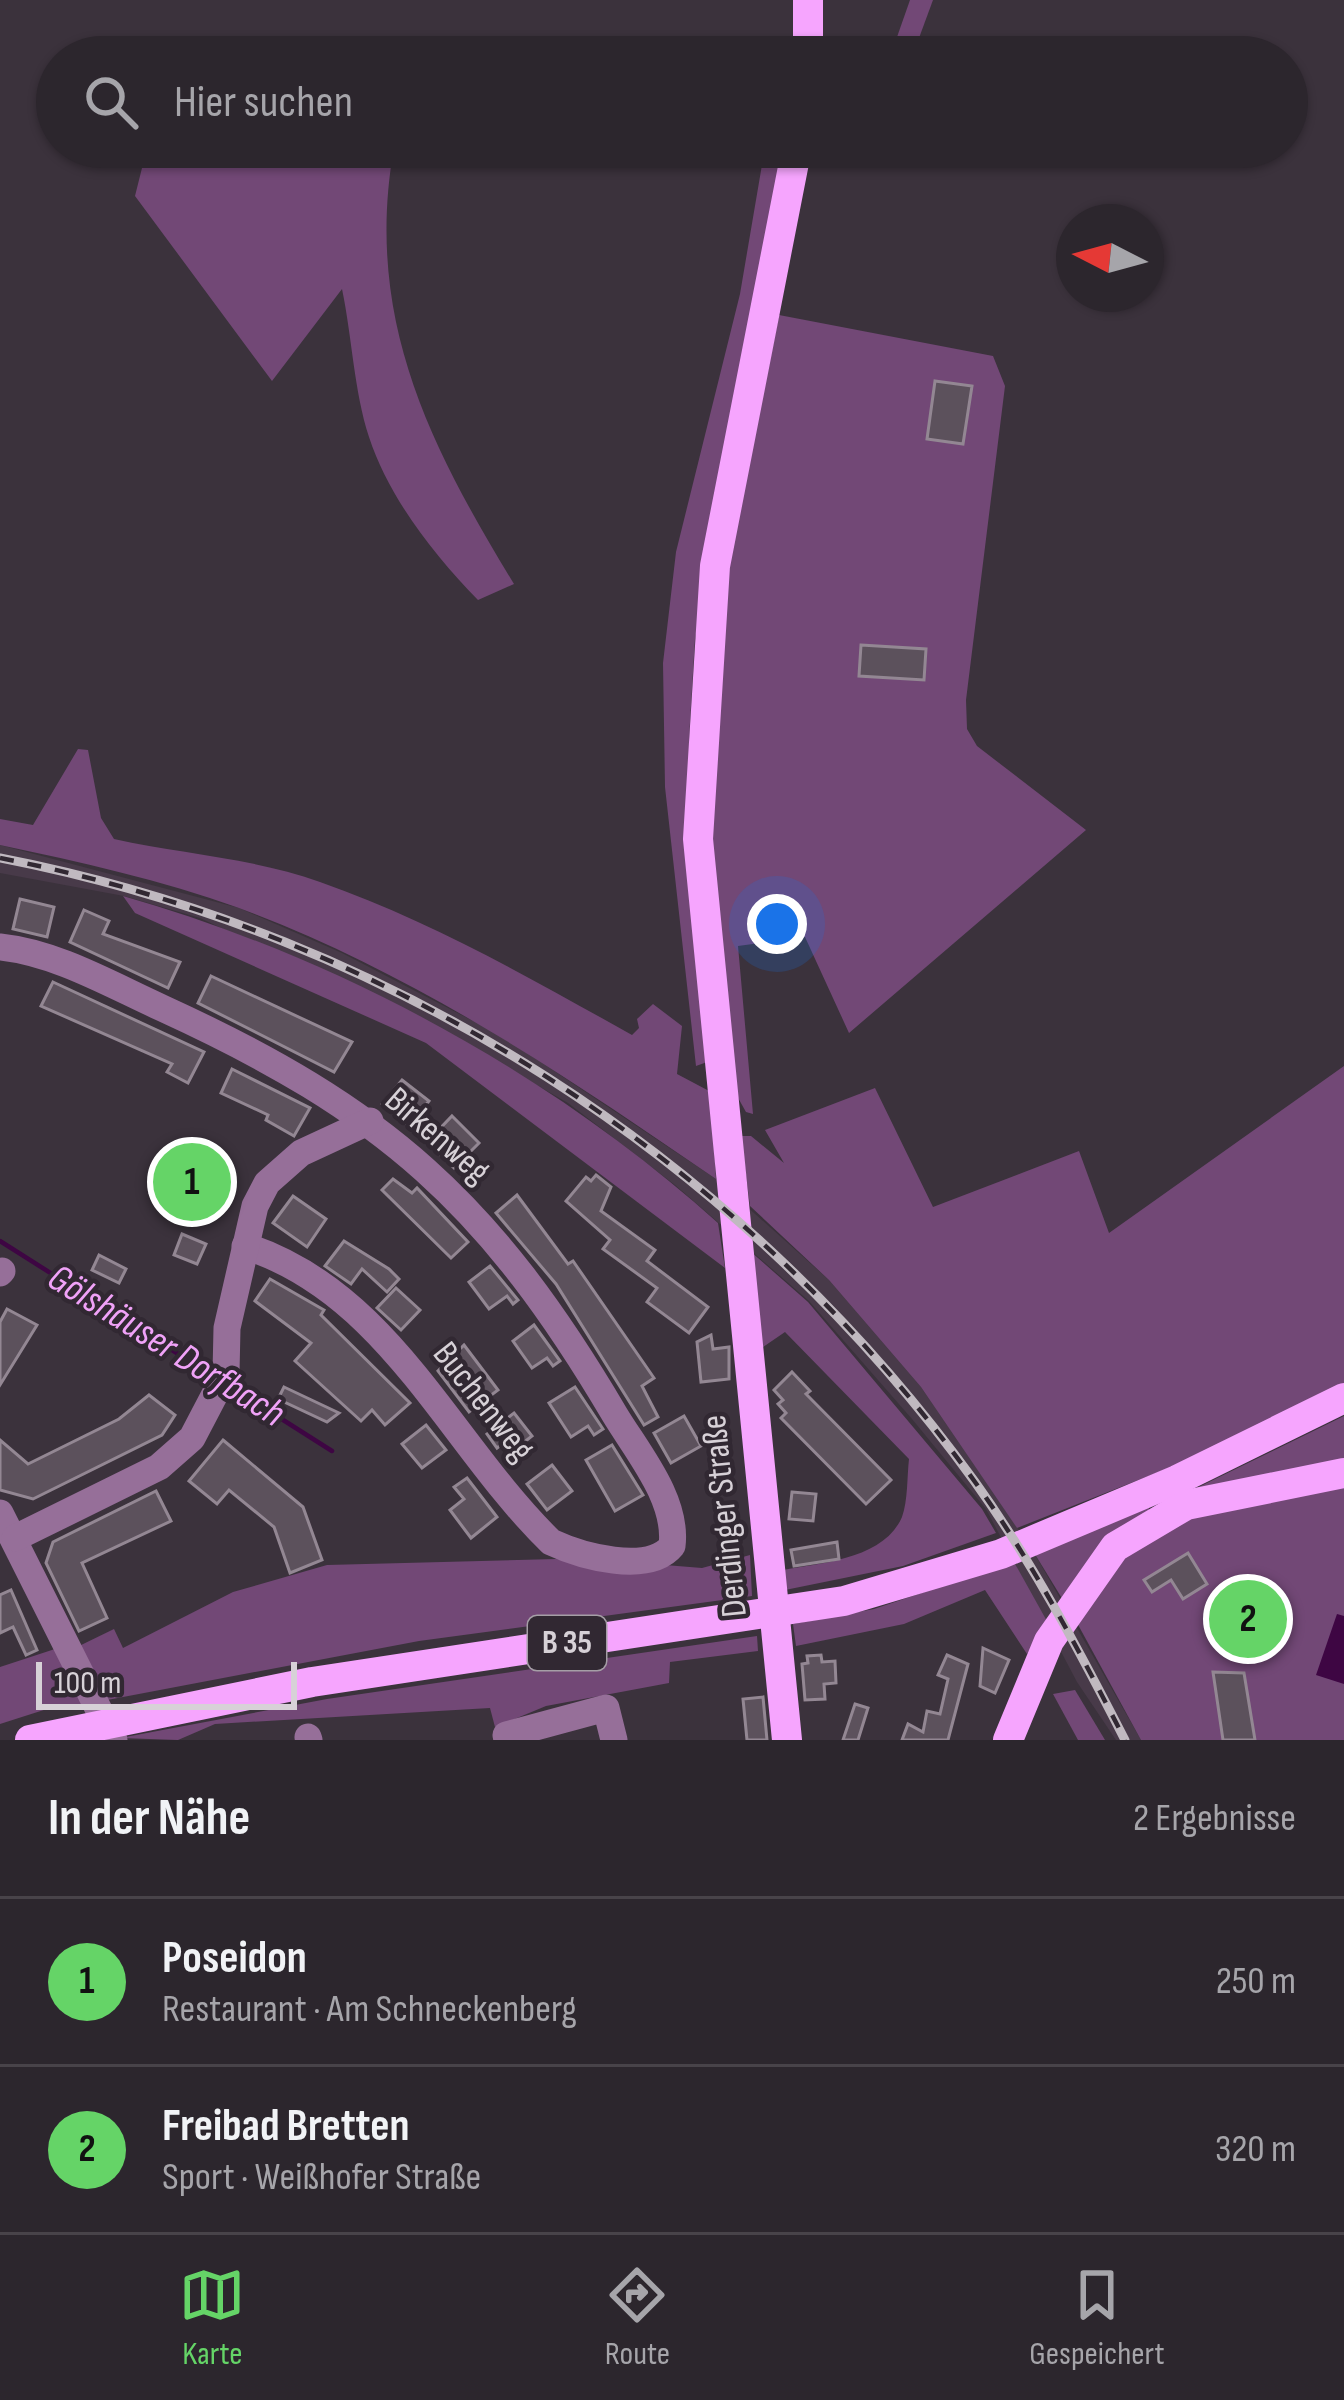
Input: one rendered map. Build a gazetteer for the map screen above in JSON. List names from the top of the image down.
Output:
{
  "streets": {
    "main road": ["Derdinger Straße", "B 35"],
    "street": ["Birkenweg", "Buchenweg"]
  },
  "crossings": [
    ["Birkenweg", "Buchenweg"]
  ],
  "water": ["Gölshäuser Dorfbach"],
  "scale_bar": "100 m",
  "north": "left",
  "page": {
    "search": "Hier suchen",
    "pins": ["1", "2"],
    "scale": "100 m",
    "heading": ["In der Nähe", "2 Ergebnisse"],
    "list": [
      {
        "mark": "1",
        "name": "Poseidon",
        "note": "Restaurant · Am Schneckenberg",
        "value": "250 m"
      },
      {
        "mark": "2",
        "name": "Freibad Bretten",
        "note": "Sport · Weißhofer Straße",
        "value": "320 m"
      }
    ],
    "nav": ["Karte", "Route", "Gespeichert"]
  }
}
